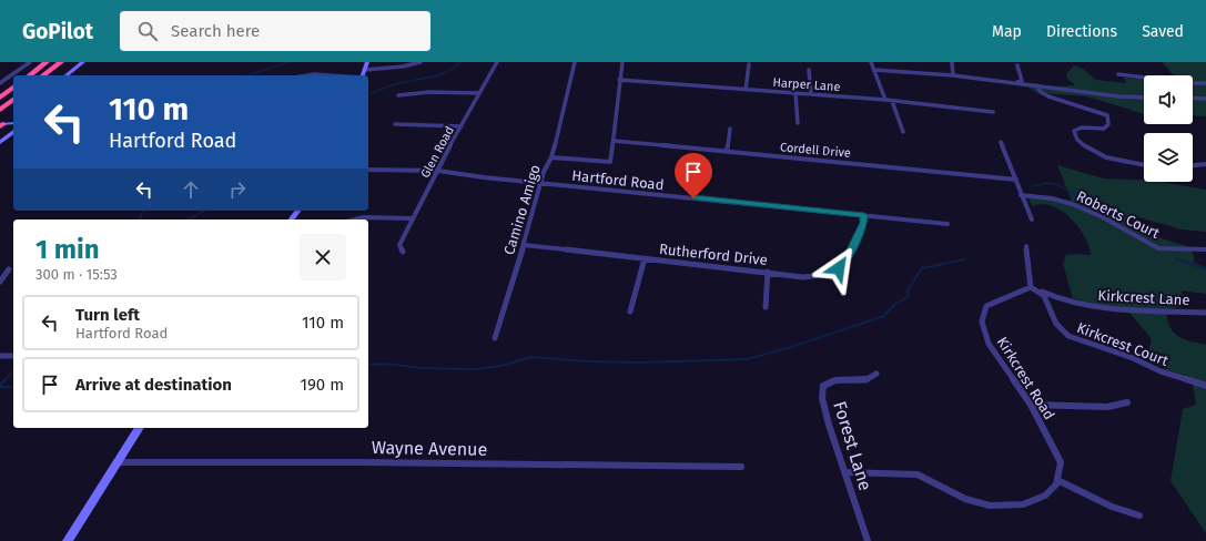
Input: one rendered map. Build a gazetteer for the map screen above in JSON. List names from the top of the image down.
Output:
{
  "streets": {
    "street": [
      "Harper Lane",
      "Cordell Drive",
      "Glen Road",
      "Hartford Road",
      "Camino Amigo",
      "Roberts Court",
      "Rutherford Drive",
      "Kirkcrest Lane",
      "Kirkcrest Court",
      "Kirkcrest Road",
      "Forest Lane",
      "Wayne Avenue"
    ]
  },
  "crossings": [
    ["Glen Road", "Hartford Road"],
    ["Hartford Road", "Camino Amigo"],
    ["Hartford Road", "Rutherford Drive"],
    ["Camino Amigo", "Rutherford Drive"],
    ["Kirkcrest Lane", "Kirkcrest Court"],
    ["Kirkcrest Lane", "Kirkcrest Road"],
    ["Kirkcrest Court", "Kirkcrest Road"]
  ],
  "page": {
    "header": "GoPilot",
    "search": "Search here",
    "nav": ["Map", "Directions", "Saved"],
    "turn": ["110 m", "Hartford Road"],
    "heading": ["1 min", "300 m · 15:53"],
    "list": [
      {
        "name": "Turn left",
        "note": "Hartford Road",
        "value": "110 m"
      },
      {
        "name": "Arrive at destination",
        "value": "190 m"
      }
    ]
  }
}
